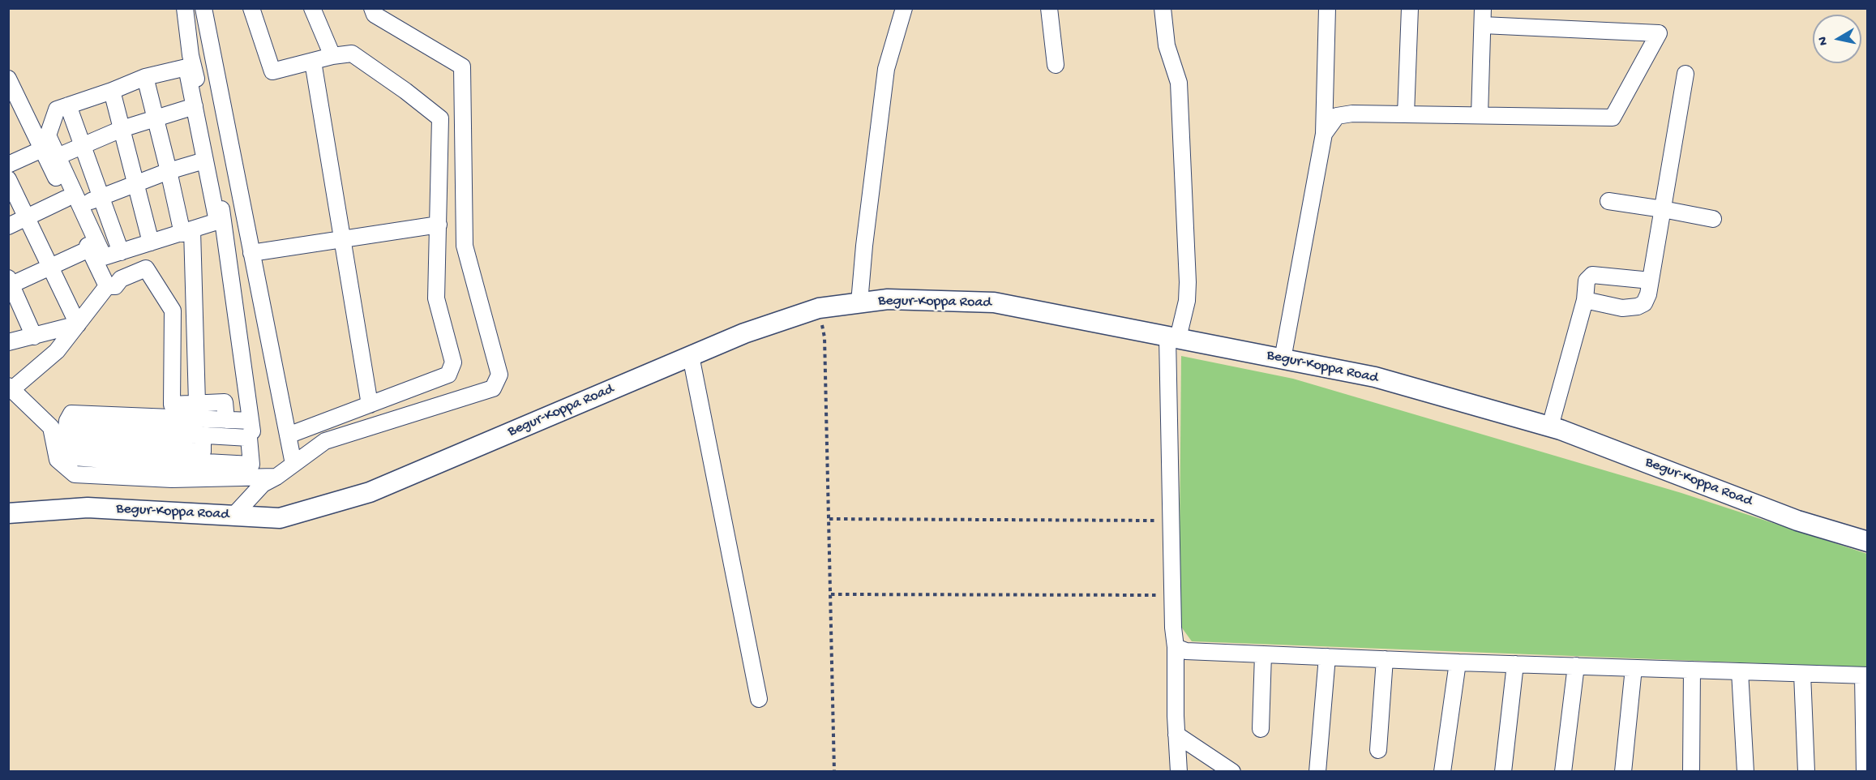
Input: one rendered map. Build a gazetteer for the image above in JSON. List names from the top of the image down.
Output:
{
  "streets": {
    "main road": ["Begur-Koppa Road"]
  },
  "north": "left"
}
